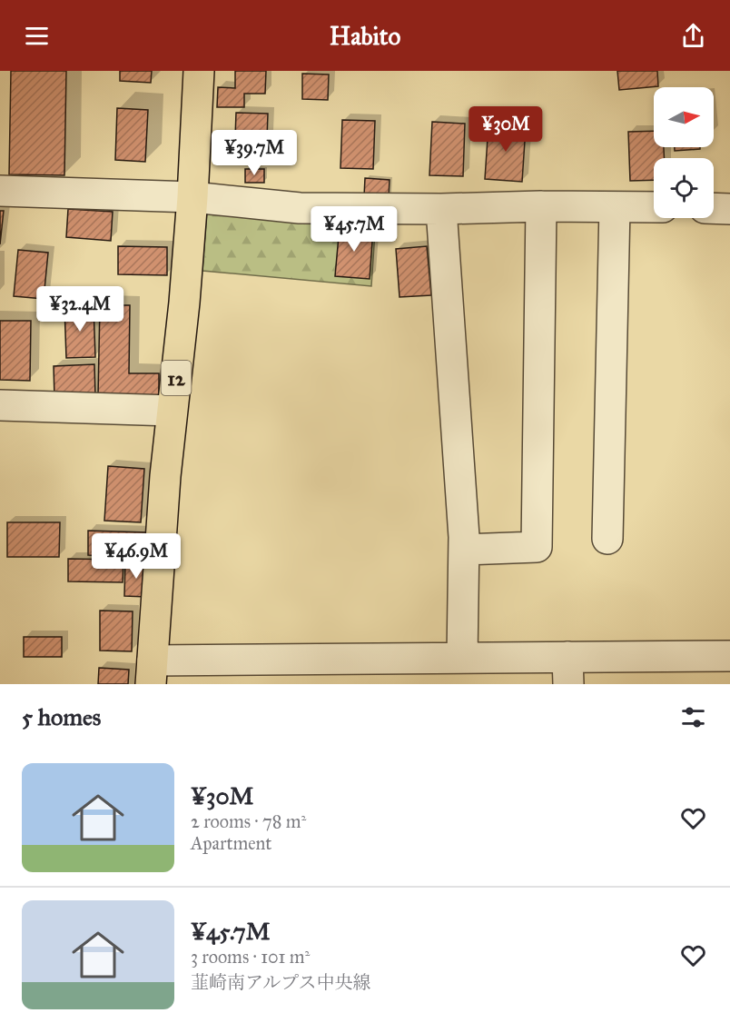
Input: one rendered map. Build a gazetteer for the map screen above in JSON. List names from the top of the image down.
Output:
{
  "streets": {
    "main road": ["12"]
  },
  "north": "right",
  "page": {
    "header": "Habito",
    "price": [
      "¥30M",
      "¥39.7M",
      "¥45.7M",
      "¥32.4M",
      "¥46.9M"
    ],
    "heading": "5 homes",
    "list": [
      {
        "name": "¥30M",
        "note": "2 rooms · 78 m² · Apartment"
      },
      {
        "name": "¥45.7M",
        "note": "3 rooms · 101 m² · 韮崎南アルプス中央線"
      }
    ]
  }
}
